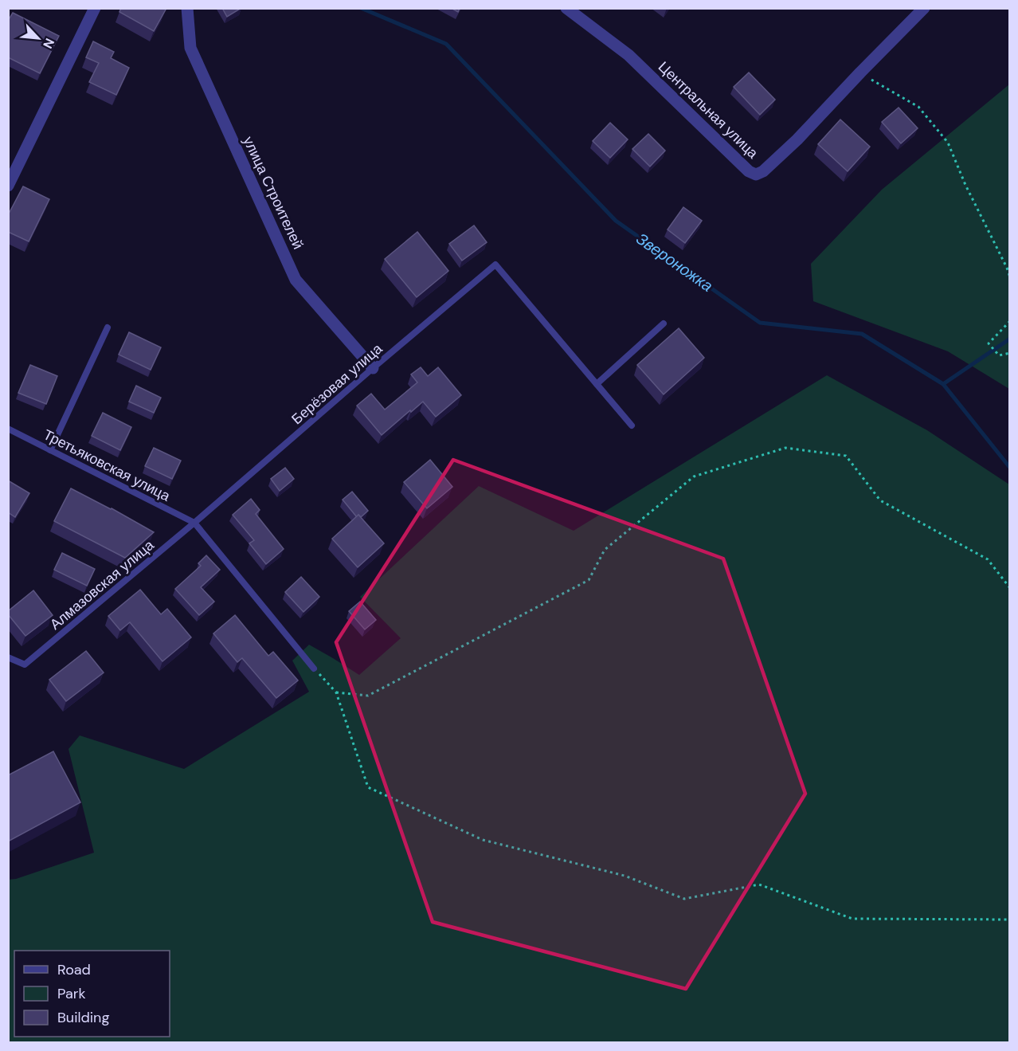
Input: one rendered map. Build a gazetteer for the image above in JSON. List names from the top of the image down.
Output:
{
  "streets": {
    "street": ["Центральная улица", "улица Строителей"],
    "lane": ["Берёзовая улица", "Третьяковская улица", "Алмазовская улица"]
  },
  "crossings": [
    ["улица Строителей", "Берёзовая улица"],
    ["Берёзовая улица", "Третьяковская улица"],
    ["Берёзовая улица", "Алмазовская улица"],
    ["Третьяковская улица", "Алмазовская улица"]
  ],
  "water": ["Звероножка"],
  "legend": ["Road", "Park", "Building"],
  "north": "bottom right"
}
